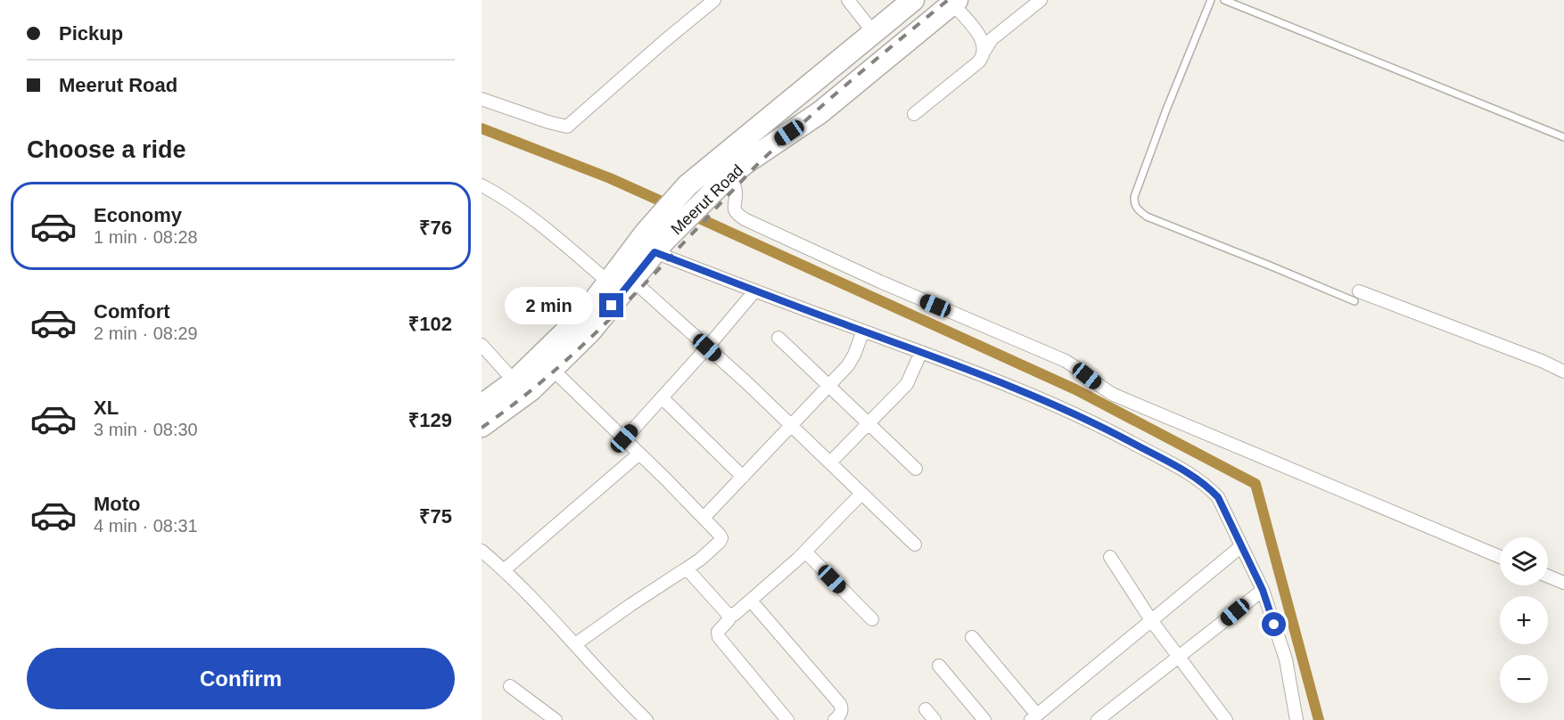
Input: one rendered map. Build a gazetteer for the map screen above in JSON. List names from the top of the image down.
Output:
{
  "streets": {
    "highway": ["Meerut Road"]
  },
  "page": {
    "banner": ["Pickup", "Meerut Road"],
    "heading": "Choose a ride",
    "list": [
      {
        "name": "Economy",
        "note": "1 min · 08:28",
        "value": "₹76"
      },
      {
        "name": "Comfort",
        "note": "2 min · 08:29",
        "value": "₹102"
      },
      {
        "name": "XL",
        "note": "3 min · 08:30",
        "value": "₹129"
      },
      {
        "name": "Moto",
        "note": "4 min · 08:31",
        "value": "₹75"
      }
    ],
    "bubble": "2 min",
    "map_buttons": ["+", "−"],
    "buttons": "Confirm"
  }
}
